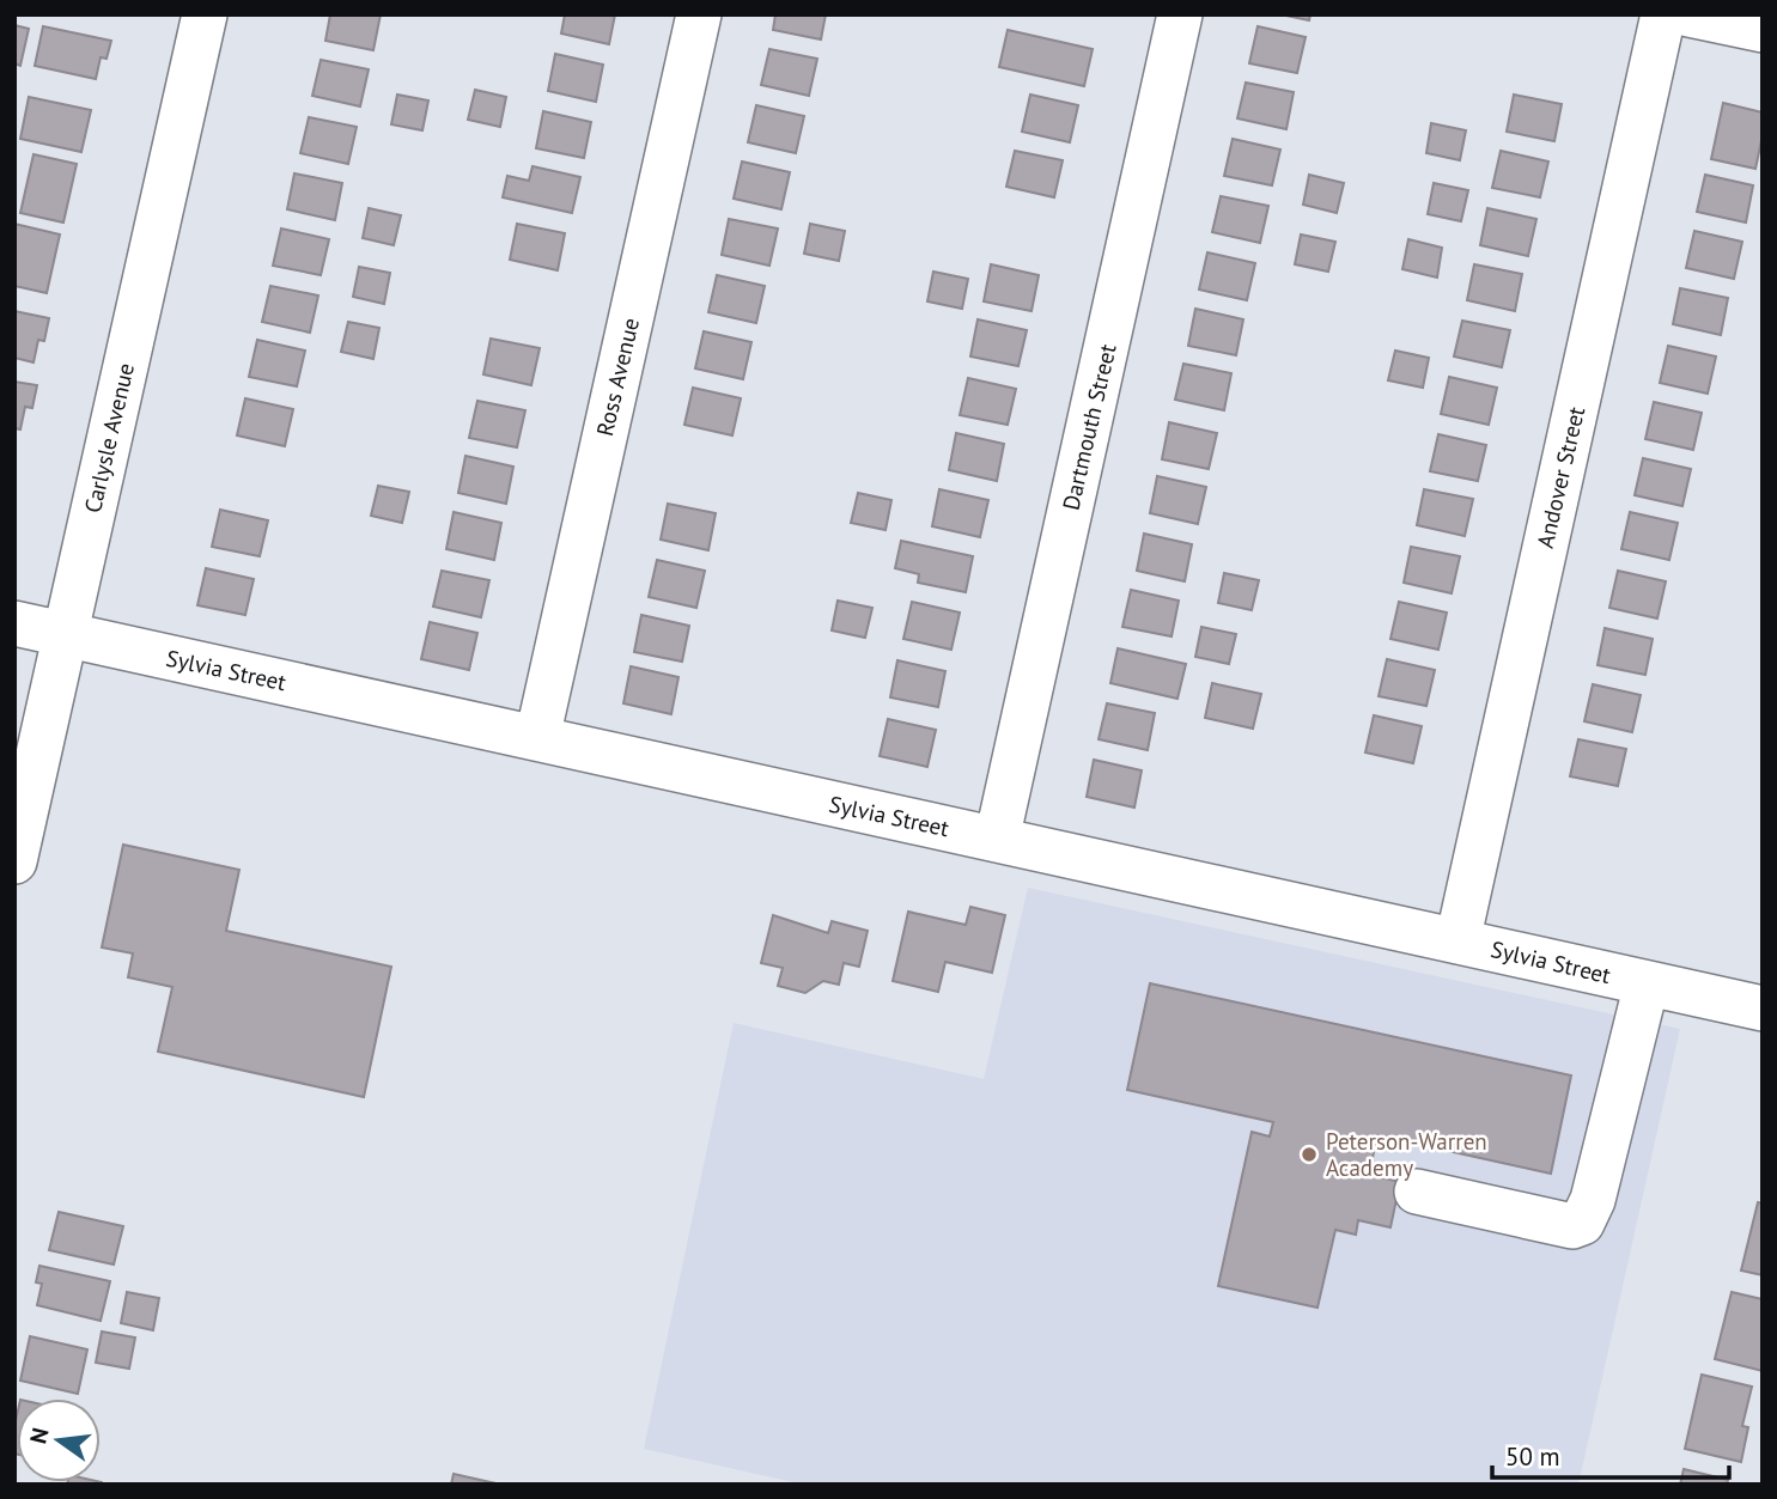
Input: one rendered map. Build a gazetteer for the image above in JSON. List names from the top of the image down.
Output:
{
  "streets": {
    "street": [
      "Ross Avenue",
      "Dartmouth Street",
      "Carlysle Avenue",
      "Andover Street",
      "Sylvia Street"
    ]
  },
  "crossings": [
    ["Ross Avenue", "Sylvia Street"],
    ["Dartmouth Street", "Sylvia Street"],
    ["Carlysle Avenue", "Sylvia Street"],
    ["Andover Street", "Sylvia Street"]
  ],
  "places": ["Peterson-Warren Academy"],
  "scale_bar": "50 m",
  "north": "left"
}
